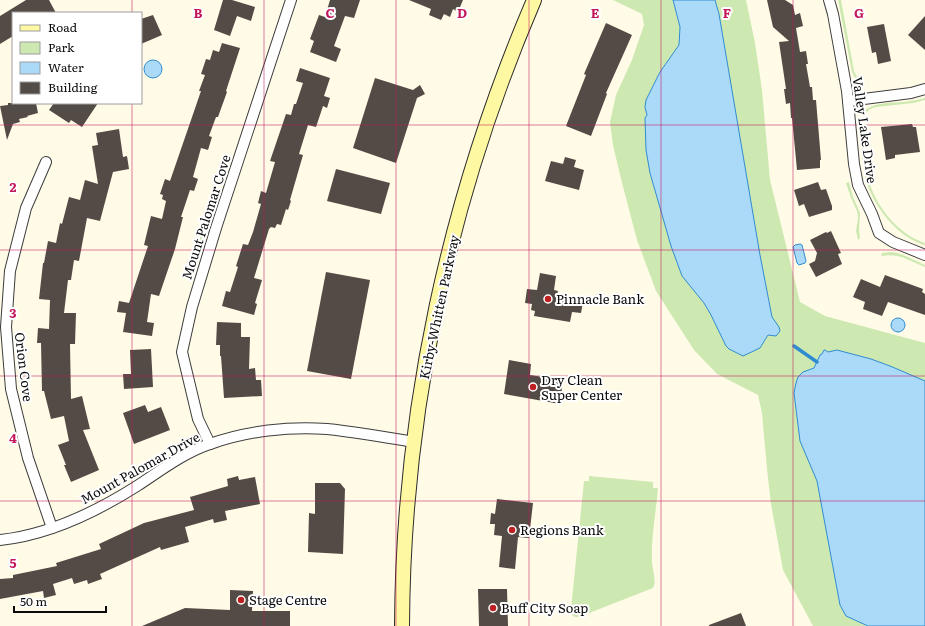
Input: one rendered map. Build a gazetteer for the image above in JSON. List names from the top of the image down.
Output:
{
  "streets": {
    "main road": ["Kirby-Whitten Parkway"],
    "street": [
      "Valley Lake Drive",
      "Mount Palomar Cove",
      "Orion Cove",
      "Mount Palomar Drive"
    ]
  },
  "crossings": [
    ["Mount Palomar Cove", "Mount Palomar Drive"],
    ["Kirby-Whitten Parkway", "Mount Palomar Drive"],
    ["Orion Cove", "Mount Palomar Drive"]
  ],
  "places": [
    "Pinnacle Bank",
    "Dry Clean Super Center",
    "Regions Bank",
    "Stage Centre",
    "Buff City Soap"
  ],
  "legend": [
    "Road",
    "Park",
    "Water",
    "Building"
  ],
  "scale_bar": "50 m",
  "grid": {
    "columns": [
      "B",
      "C",
      "D",
      "E",
      "F",
      "G"
    ],
    "rows": [
      "2",
      "3",
      "4",
      "5"
    ]
  }
}
